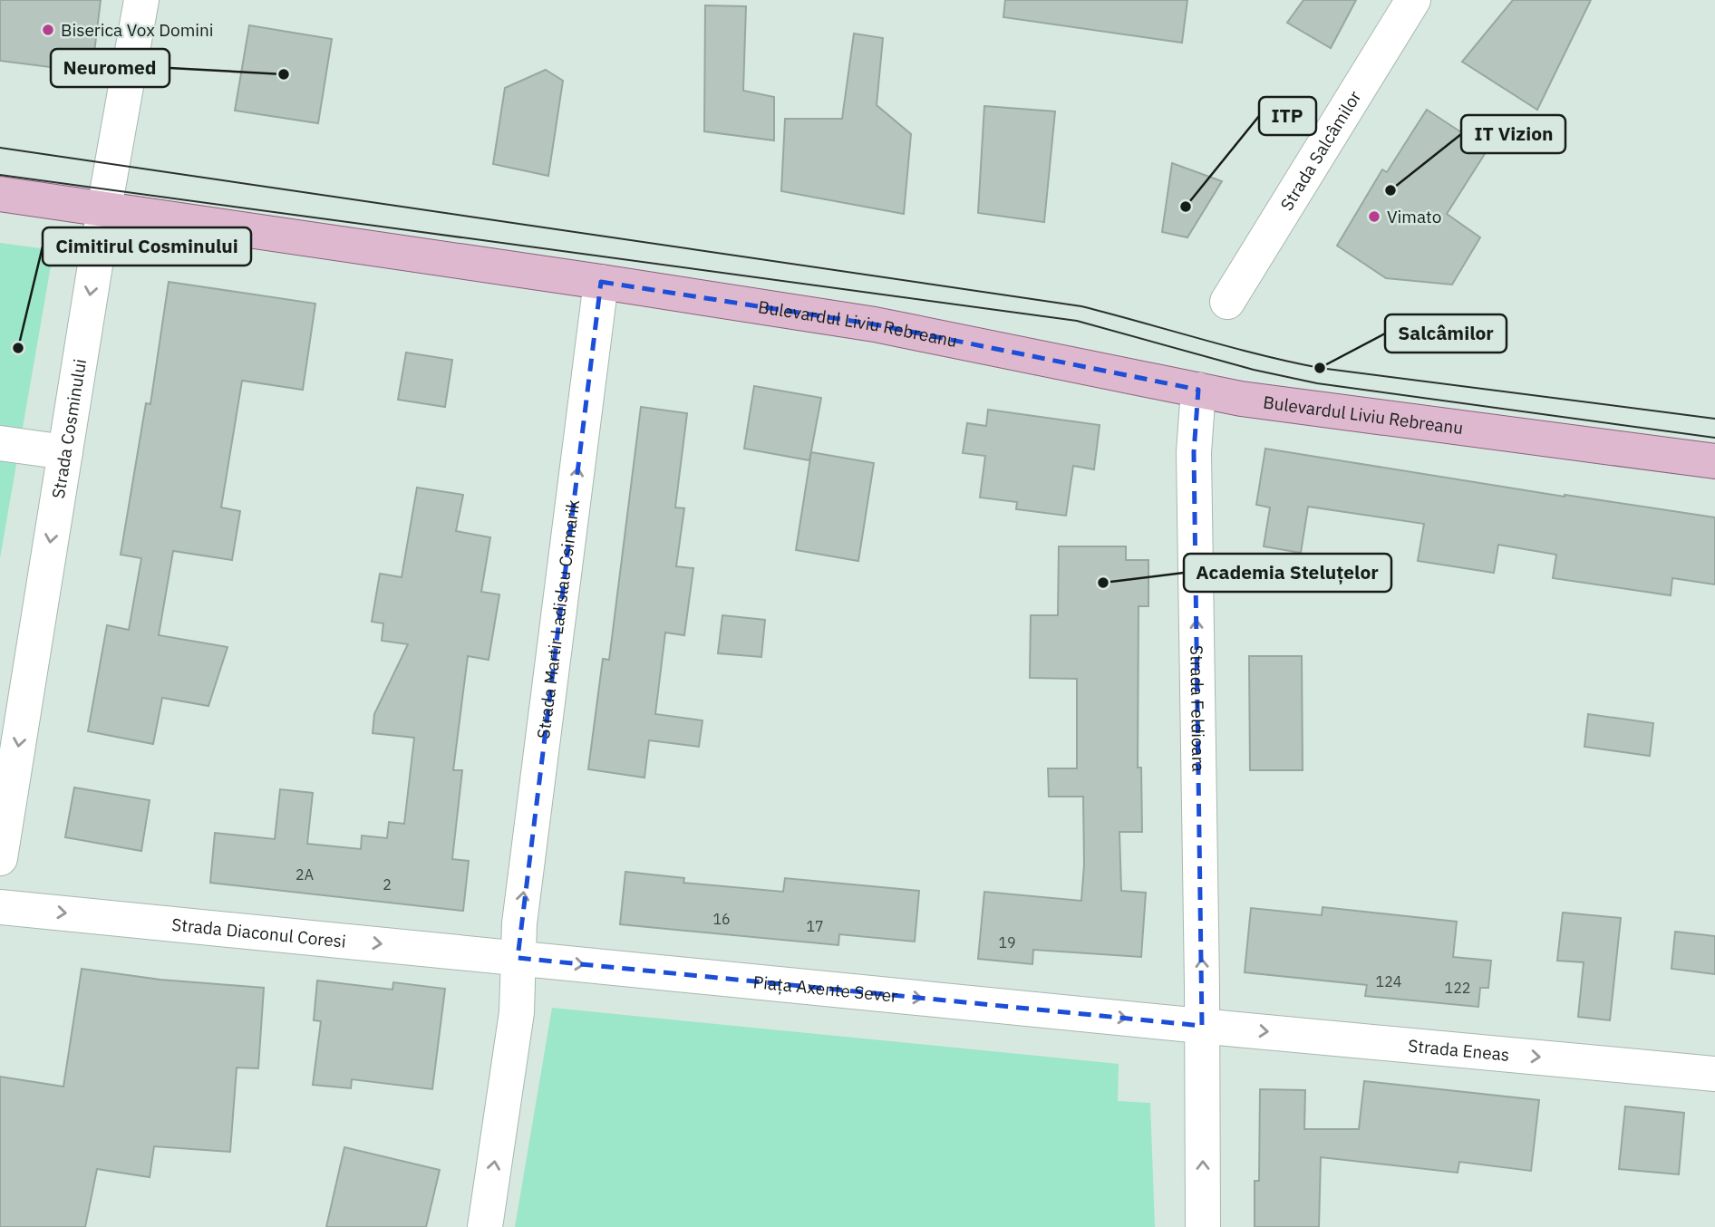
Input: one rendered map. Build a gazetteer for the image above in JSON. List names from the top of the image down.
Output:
{
  "streets": {
    "main road": ["Bulevardul Liviu Rebreanu"],
    "street": [
      "Strada Salcâmilor",
      "Strada Cosminului",
      "Strada Martir Ladislau Csimarik",
      "Strada Feldioara",
      "Strada Diaconul Coresi",
      "Piața Axente Sever",
      "Strada Eneas"
    ]
  },
  "crossings": [
    ["Bulevardul Liviu Rebreanu", "Strada Cosminului"],
    ["Bulevardul Liviu Rebreanu", "Strada Martir Ladislau Csimarik"],
    ["Bulevardul Liviu Rebreanu", "Strada Feldioara"],
    ["Strada Martir Ladislau Csimarik", "Strada Diaconul Coresi"],
    ["Strada Martir Ladislau Csimarik", "Piața Axente Sever"],
    ["Strada Feldioara", "Piața Axente Sever"],
    ["Strada Feldioara", "Strada Eneas"],
    ["Strada Diaconul Coresi", "Piața Axente Sever"],
    ["Piața Axente Sever", "Strada Eneas"]
  ],
  "one_way": [
    "Strada Cosminului",
    "Strada Martir Ladislau Csimarik",
    "Strada Feldioara",
    "Strada Diaconul Coresi",
    "Piața Axente Sever",
    "Strada Eneas"
  ],
  "places": [
    "Biserica Vox Domini",
    "Neuromed",
    "IT Vizion",
    "ITP",
    "Vimato",
    "Cimitirul Cosminului",
    "Salcâmilor",
    "Academia Steluțelor"
  ],
  "house_numbers": [
    "2A",
    "2",
    "16",
    "17",
    "19",
    "124",
    "122"
  ]
}
